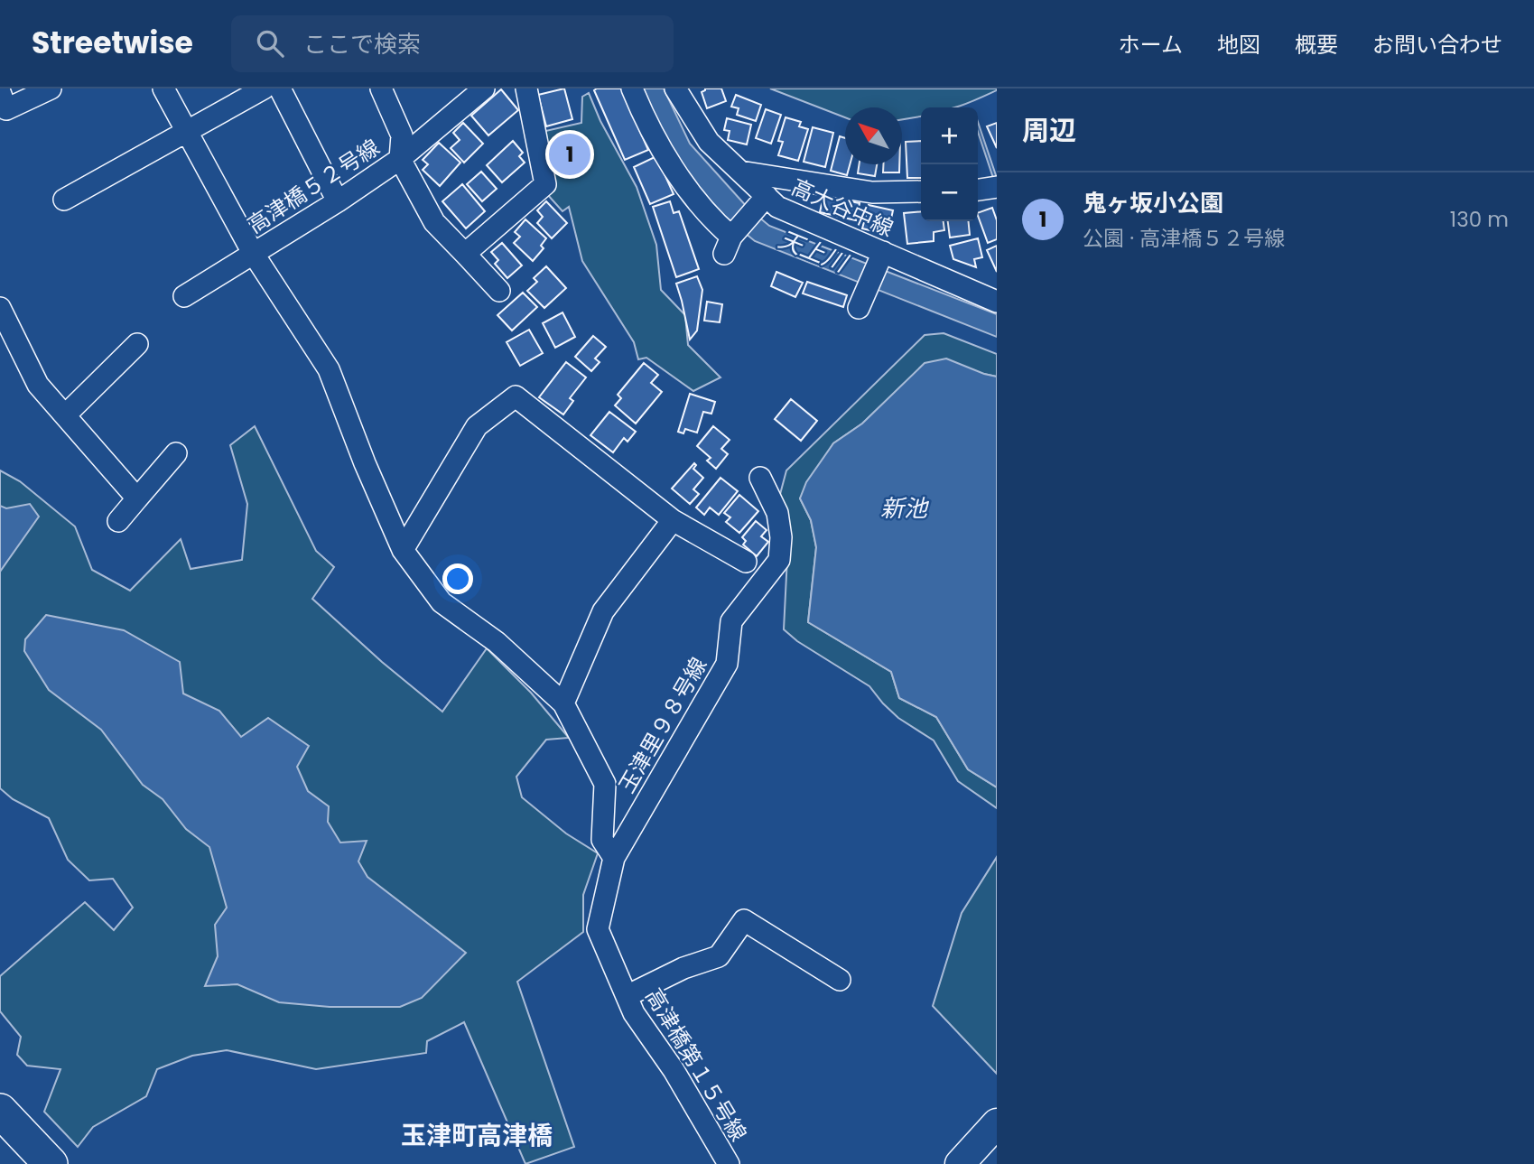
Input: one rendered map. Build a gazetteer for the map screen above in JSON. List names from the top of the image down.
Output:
{
  "streets": {
    "street": [
      "高津橋５２号線",
      "高大谷中線",
      "玉津里９８号線",
      "高津橋第１５号線"
    ]
  },
  "crossings": [
    ["玉津里９８号線", "高津橋第１５号線"]
  ],
  "districts": ["玉津町高津橋"],
  "water": ["天上川", "新池"],
  "north": "top left",
  "page": {
    "header": "Streetwise",
    "search": "ここで検索",
    "nav": [
      "ホーム",
      "地図",
      "概要",
      "お問い合わせ"
    ],
    "heading": "周辺",
    "map_buttons": ["+", "−"],
    "pins": "1",
    "list": [
      {
        "mark": "1",
        "name": "鬼ヶ坂小公園",
        "note": "公園 · 高津橋５２号線",
        "value": "130 m"
      }
    ]
  }
}
